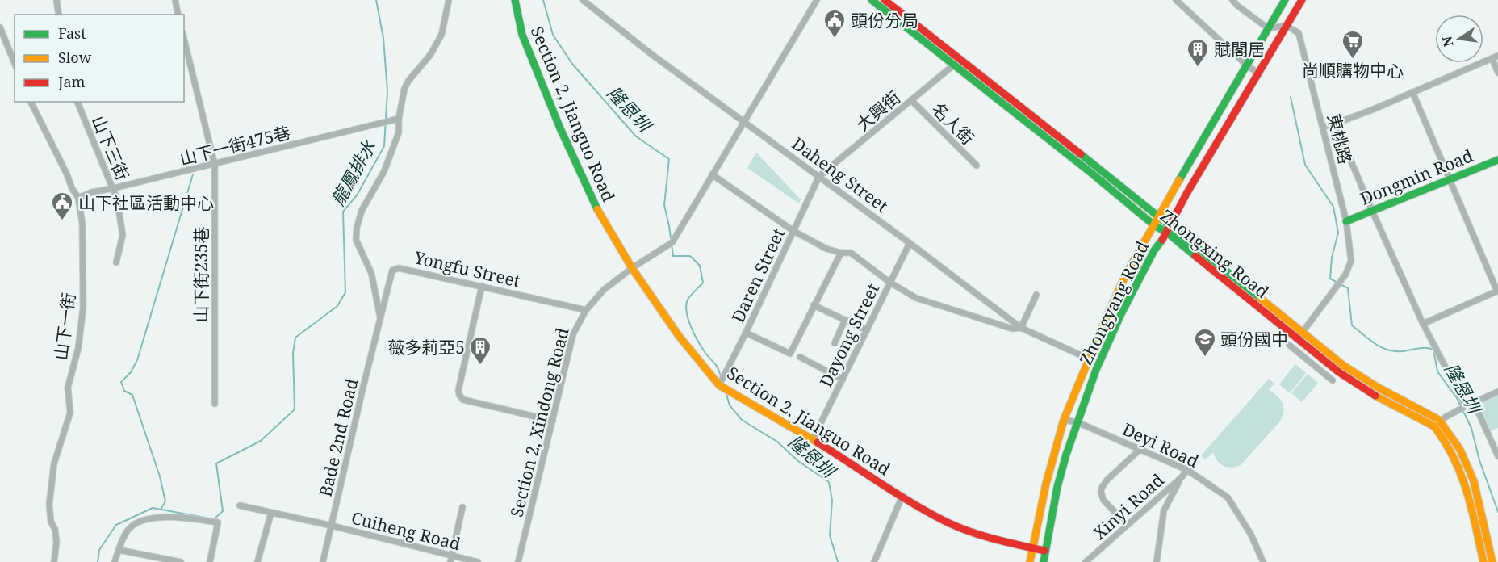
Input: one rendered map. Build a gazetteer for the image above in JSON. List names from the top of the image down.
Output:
{
  "streets": {
    "street": [
      "大興街",
      "Section 2, Jianguo Road",
      "名人街",
      "東桃路",
      "山下一街475巷",
      "山下三街",
      "Daheng Street",
      "Dongmin Road",
      "Zhongxing Road",
      "Yongfu Street",
      "山下街235巷",
      "Daren Street",
      "Zhongyang Road",
      "山下一街",
      "Dayong Street",
      "Section 2, Xindong Road",
      "Bade 2nd Road",
      "Deyi Road",
      "Xinyi Road",
      "Cuiheng Road"
    ]
  },
  "crossings": [
    ["大興街", "名人街"],
    ["大興街", "Daheng Street"],
    ["大興街", "Zhongxing Road"],
    ["大興街", "Daren Street"],
    ["Section 2, Jianguo Road", "Daren Street"],
    ["Section 2, Jianguo Road", "Zhongyang Road"],
    ["Section 2, Jianguo Road", "Dayong Street"],
    ["Section 2, Jianguo Road", "Section 2, Xindong Road"],
    ["東桃路", "Dongmin Road"],
    ["東桃路", "Zhongxing Road"],
    ["東桃路", "Zhongyang Road"],
    ["山下一街475巷", "山下三街"],
    ["山下一街475巷", "山下街235巷"],
    ["山下一街475巷", "山下一街"],
    ["Daheng Street", "Daren Street"],
    ["Daheng Street", "Zhongyang Road"],
    ["Daheng Street", "Dayong Street"],
    ["Daheng Street", "Section 2, Xindong Road"],
    ["Zhongxing Road", "Zhongyang Road"],
    ["Yongfu Street", "Section 2, Xindong Road"],
    ["Yongfu Street", "Bade 2nd Road"],
    ["Zhongyang Road", "Deyi Road"],
    ["Bade 2nd Road", "Cuiheng Road"],
    ["Deyi Road", "Xinyi Road"]
  ],
  "water": ["隆恩圳", "龍鳳排水"],
  "places": {
    "public building": ["頭份分局", "山下社區活動中心"],
    "supermarket": ["尚順購物中心"],
    "building": ["賦閣居", "薇多莉亞5"],
    "school or university": ["頭份國中"]
  },
  "legend": ["Fast", "Slow", "Jam"],
  "north": "left"
}
